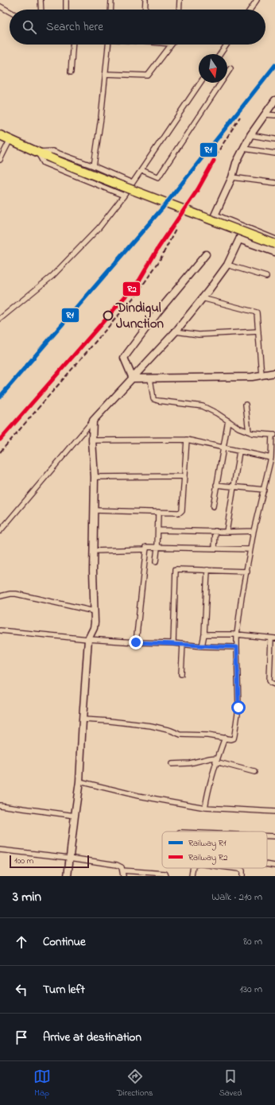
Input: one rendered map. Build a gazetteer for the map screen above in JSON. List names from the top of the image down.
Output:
{
  "places": ["Dindigul Junction"],
  "lines": ["rail line R1", "rail line R2"],
  "legend": ["Railway R1", "Railway R2"],
  "scale_bar": "100 m",
  "north": "bottom",
  "page": {
    "search": "Search here",
    "scale": "100 m",
    "heading": ["3 min", "Walk · 210 m"],
    "list": [
      ["Continue", "80 m"],
      ["Turn left", "130 m"],
      "Arrive at destination"
    ],
    "nav": ["Map", "Directions", "Saved"]
  }
}
